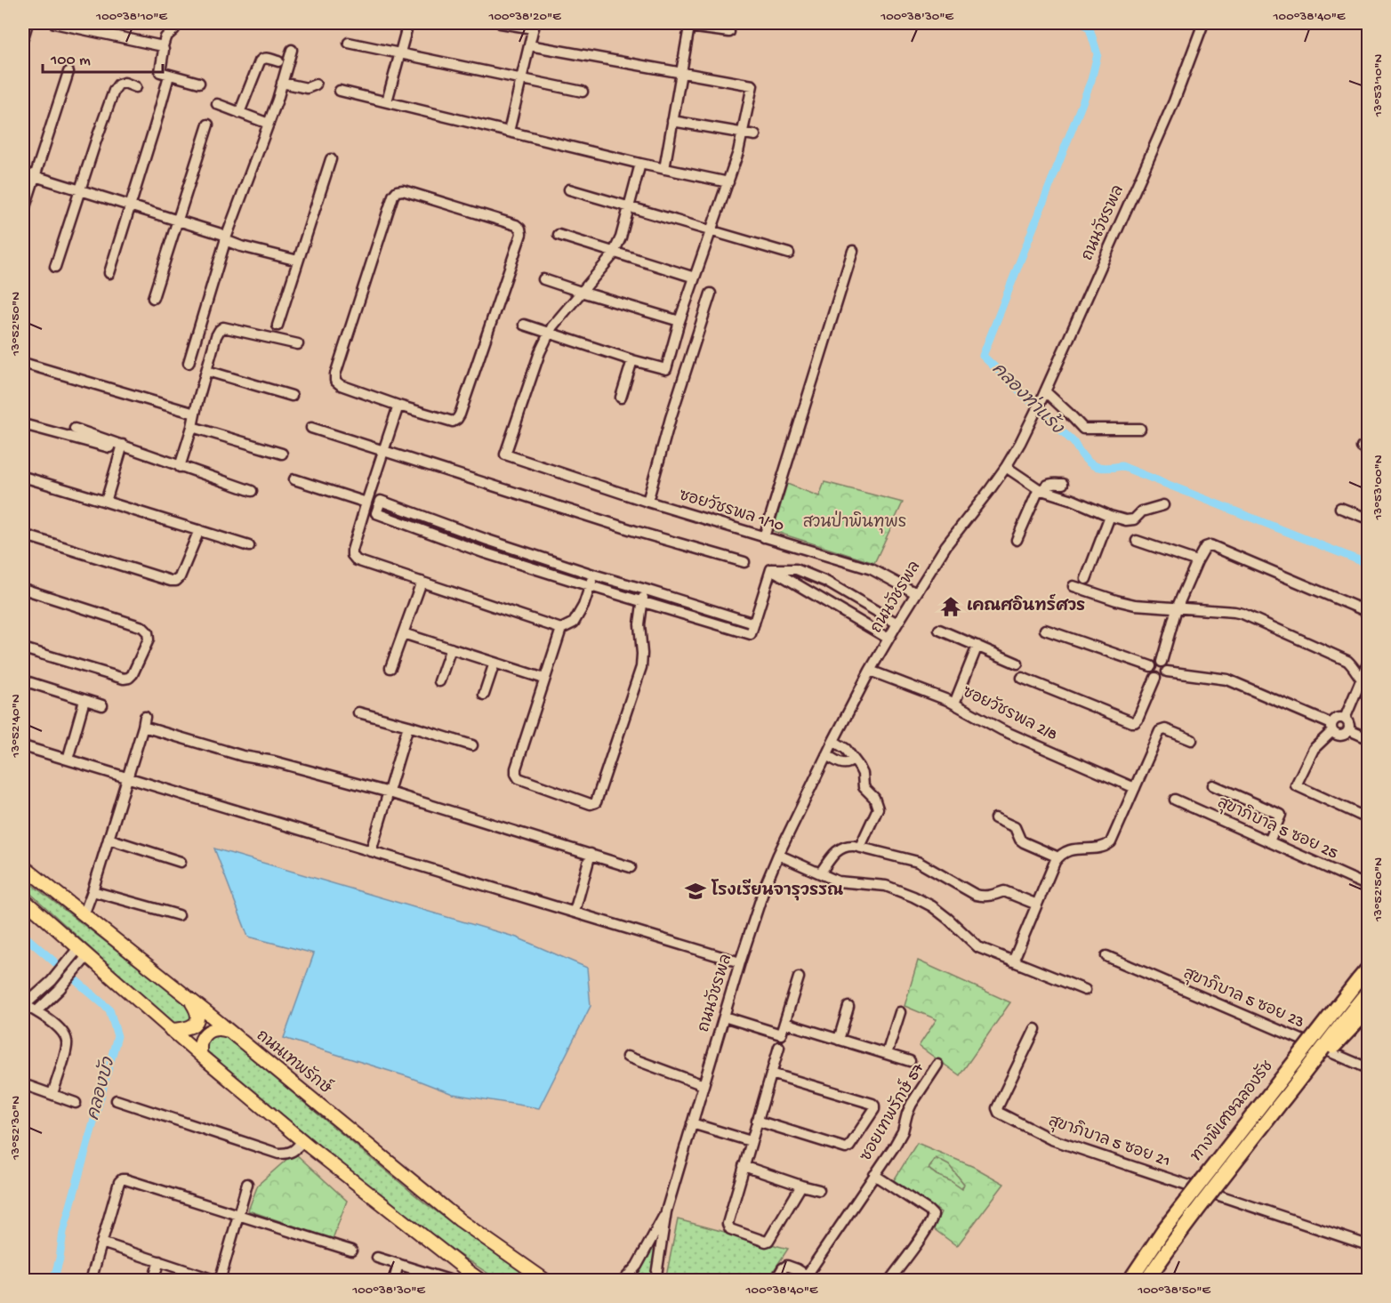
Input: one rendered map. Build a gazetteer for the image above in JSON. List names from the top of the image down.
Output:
{
  "streets": {
    "highway": ["ทางพิเศษฉลองรัช"],
    "main road": ["ถนนเทพรักษ์"],
    "street": [
      "ถนนวัชรพล",
      "ซอยวัชรพล 1/10",
      "ซอยวัชรพล 2/8",
      "สุขาภิบาล 5 ซอย 25",
      "สุขาภิบาล 5 ซอย 23",
      "ซอยเทพรักษ์ 57",
      "สุขาภิบาล 5 ซอย 21"
    ]
  },
  "crossings": [
    ["ถนนวัชรพล", "ซอยวัชรพล 1/10"],
    ["ถนนวัชรพล", "ซอยวัชรพล 2/8"]
  ],
  "water": ["คลองท่าแร้ง", "คลองบัว"],
  "parks": ["สวนป่าพินทุพร"],
  "places": {
    "temple": ["เคณศอินทร์ศวร"],
    "school or university": ["โรงเรียนจารุวรรณ"]
  },
  "scale_bar": "100 m",
  "coordinates": [
    "100°38'10\"E",
    "100°38'20\"E",
    "100°38'30\"E",
    "100°38'40\"E",
    "13°53'10\"N",
    "13°52'50\"N",
    "13°53'00\"N",
    "13°52'40\"N",
    "13°52'30\"N",
    "100°38'50\"E"
  ]
}
